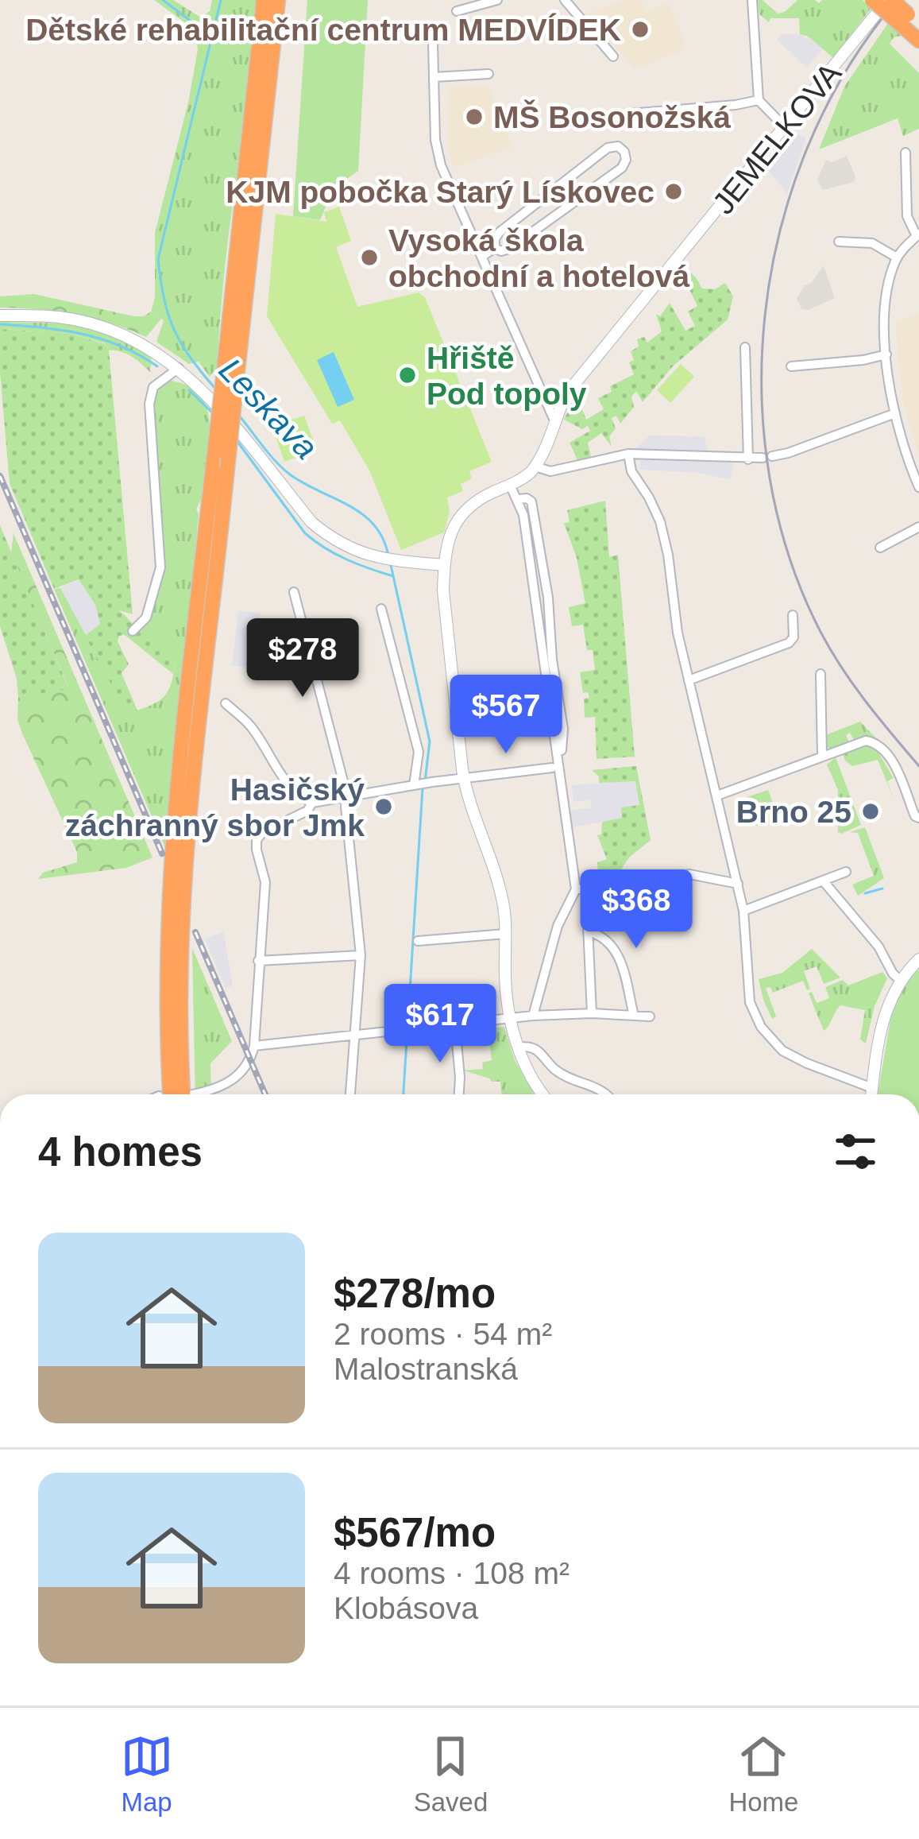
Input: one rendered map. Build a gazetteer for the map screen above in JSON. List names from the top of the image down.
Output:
{
  "streets": {
    "street": ["JEMELKOVA"]
  },
  "water": ["Leskava"],
  "places": [
    "Dětské rehabilitační centrum MEDVÍDEK",
    "MŠ Bosonožská",
    "KJM pobočka Starý Lískovec",
    "Vysoká škola obchodní a hotelová",
    "Hřiště Pod topoly",
    "Hasičský záchranný sbor Jmk",
    "Brno 25"
  ],
  "page": {
    "price": [
      "$278",
      "$567",
      "$368",
      "$617"
    ],
    "heading": "4 homes",
    "list": [
      {
        "name": "$278/mo",
        "note": "2 rooms · 54 m² · Malostranská"
      },
      {
        "name": "$567/mo",
        "note": "4 rooms · 108 m² · Klobásova"
      }
    ],
    "tabs": ["Map", "Saved", "Home"]
  }
}
